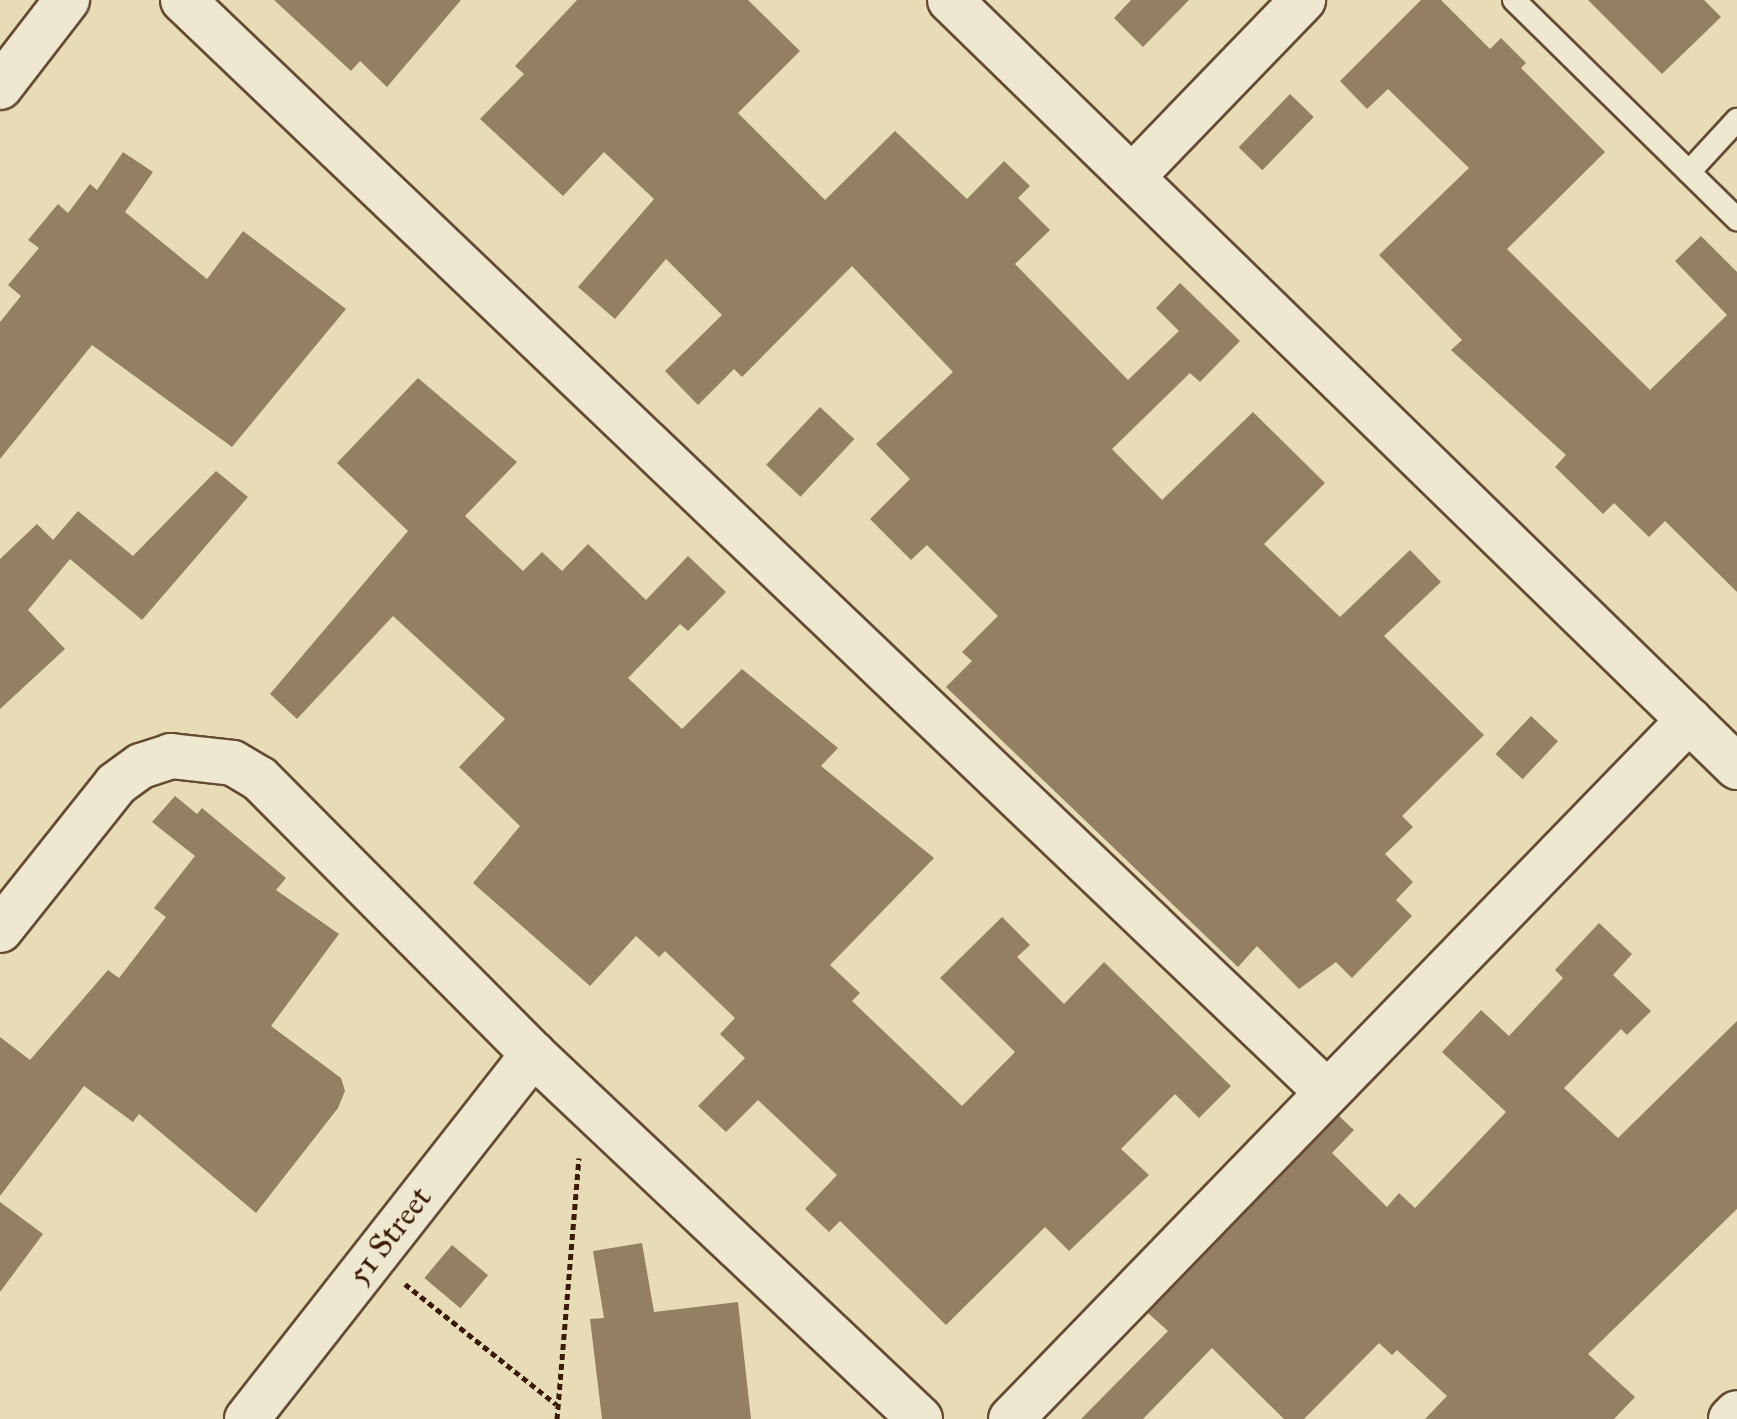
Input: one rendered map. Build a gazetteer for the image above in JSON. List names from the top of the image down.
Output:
{
  "streets": {
    "street": ["51 Street"]
  }
}
